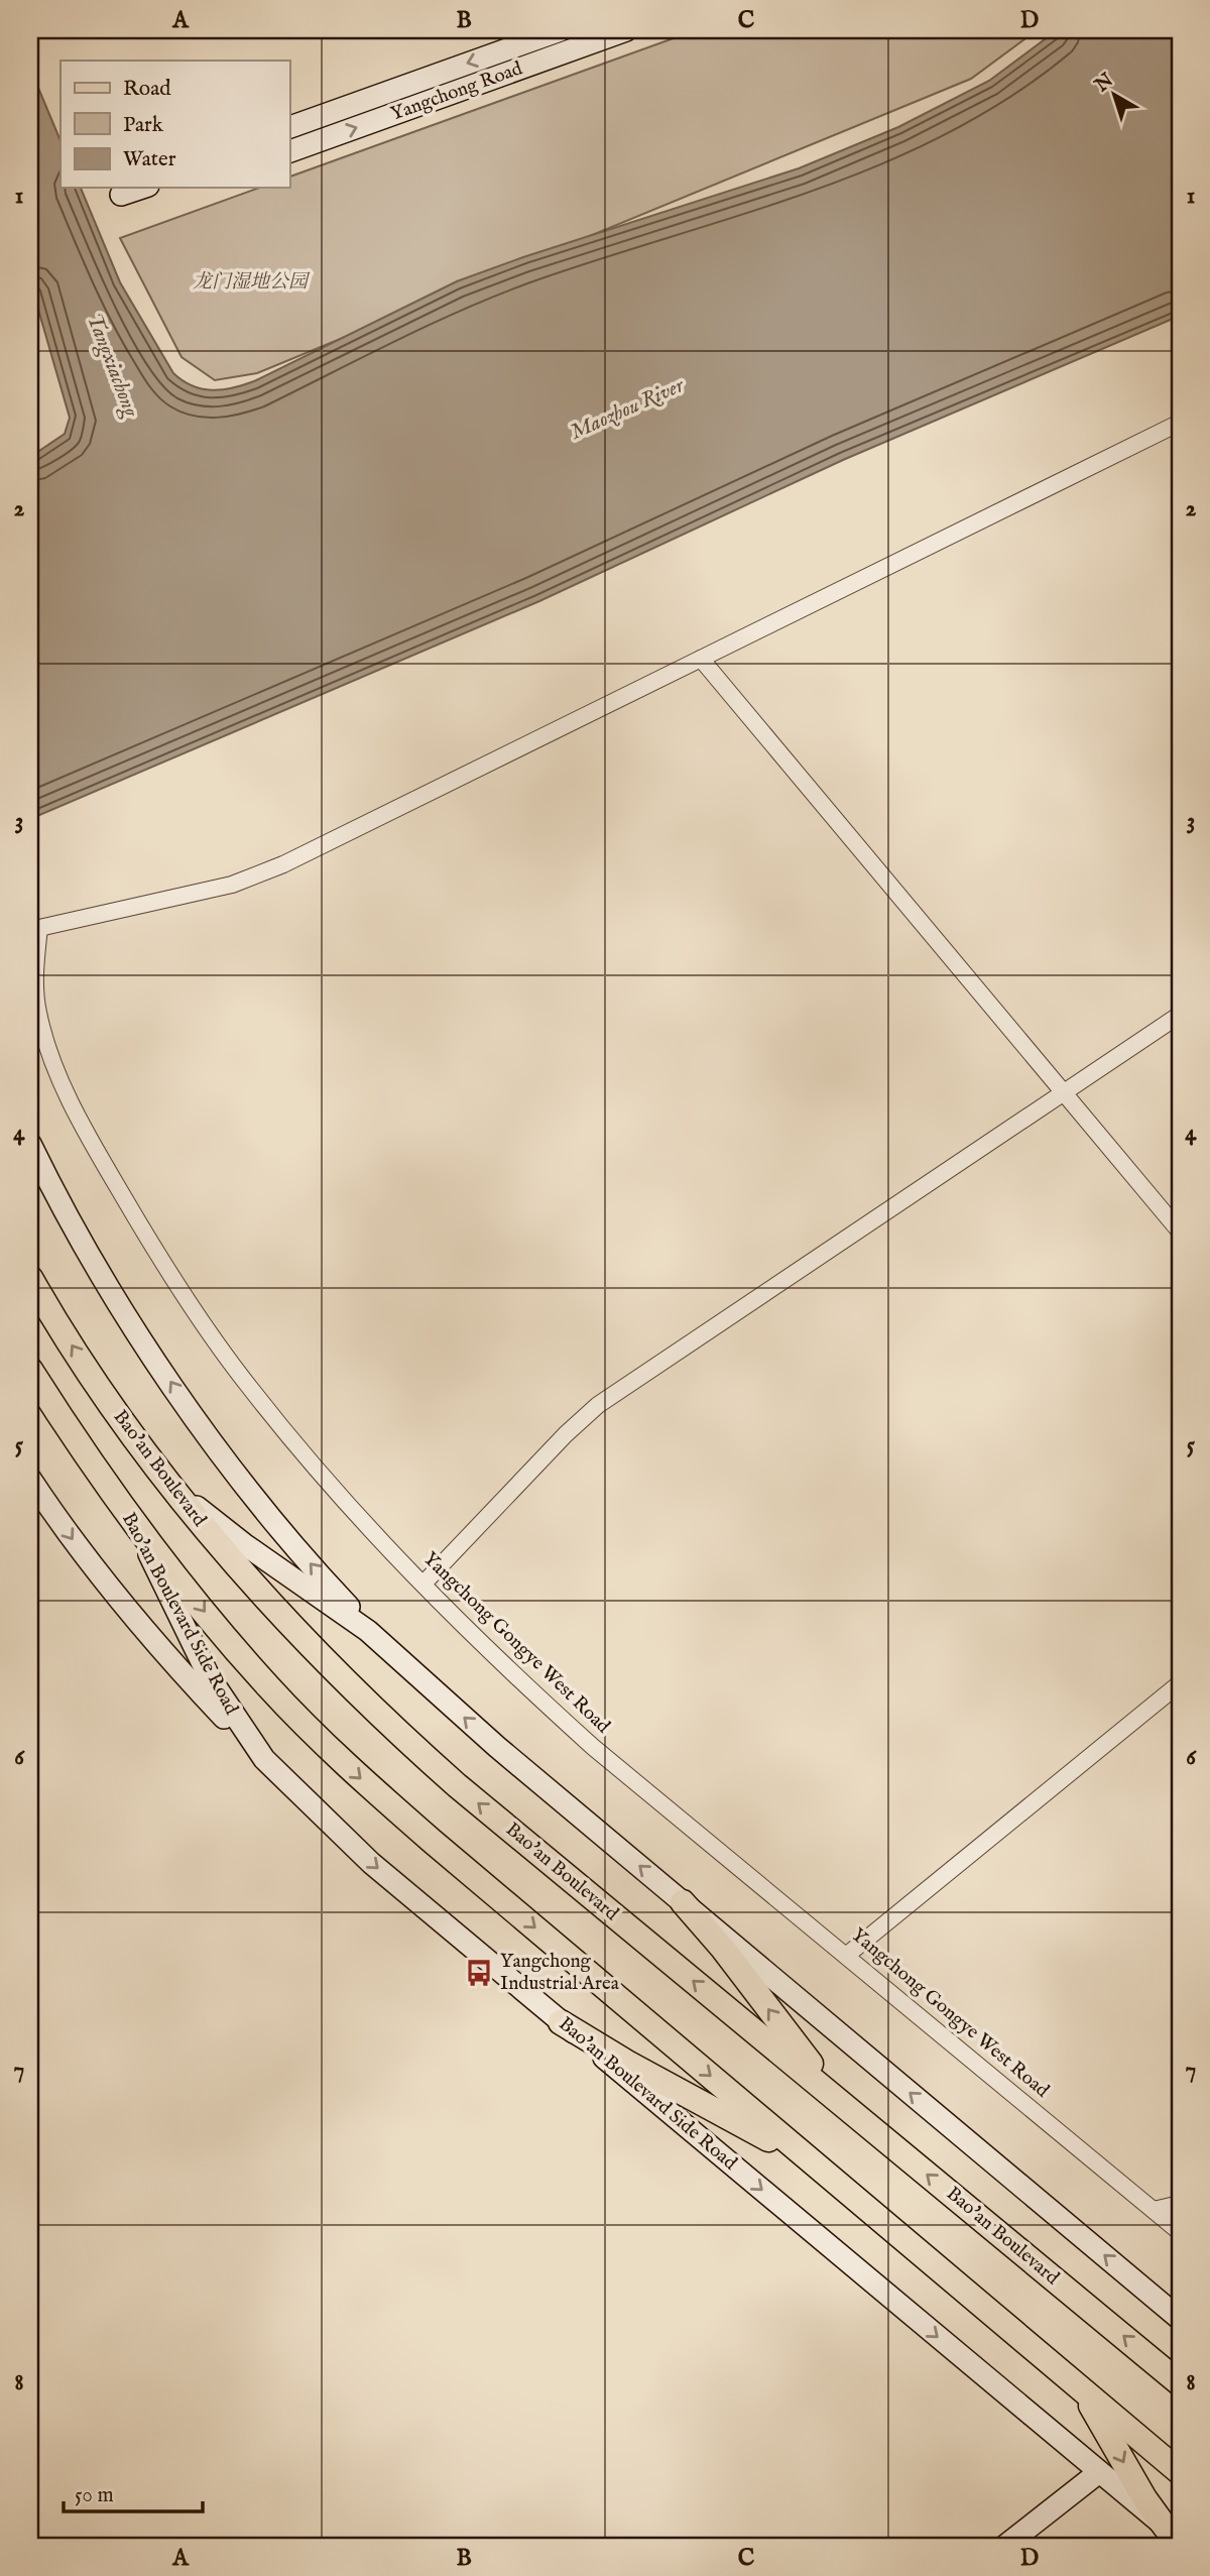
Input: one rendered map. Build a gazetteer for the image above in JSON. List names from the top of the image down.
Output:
{
  "streets": {
    "main road": ["Yangchong Road", "Bao'an Boulevard", "Bao'an Boulevard Side Road"],
    "street": ["Yangchong Gongye West Road"]
  },
  "water": ["Tangxiachong", "Maozhou River"],
  "parks": ["龙门湿地公园"],
  "places": {
    "bus stop": ["Yangchong Industrial Area"]
  },
  "legend": ["Road", "Park", "Water"],
  "scale_bar": "50 m",
  "north": "top left",
  "grid": {
    "columns": [
      "A",
      "B",
      "C",
      "D"
    ],
    "rows": [
      "1",
      "2",
      "3",
      "4",
      "5",
      "6",
      "7",
      "8"
    ]
  }
}
